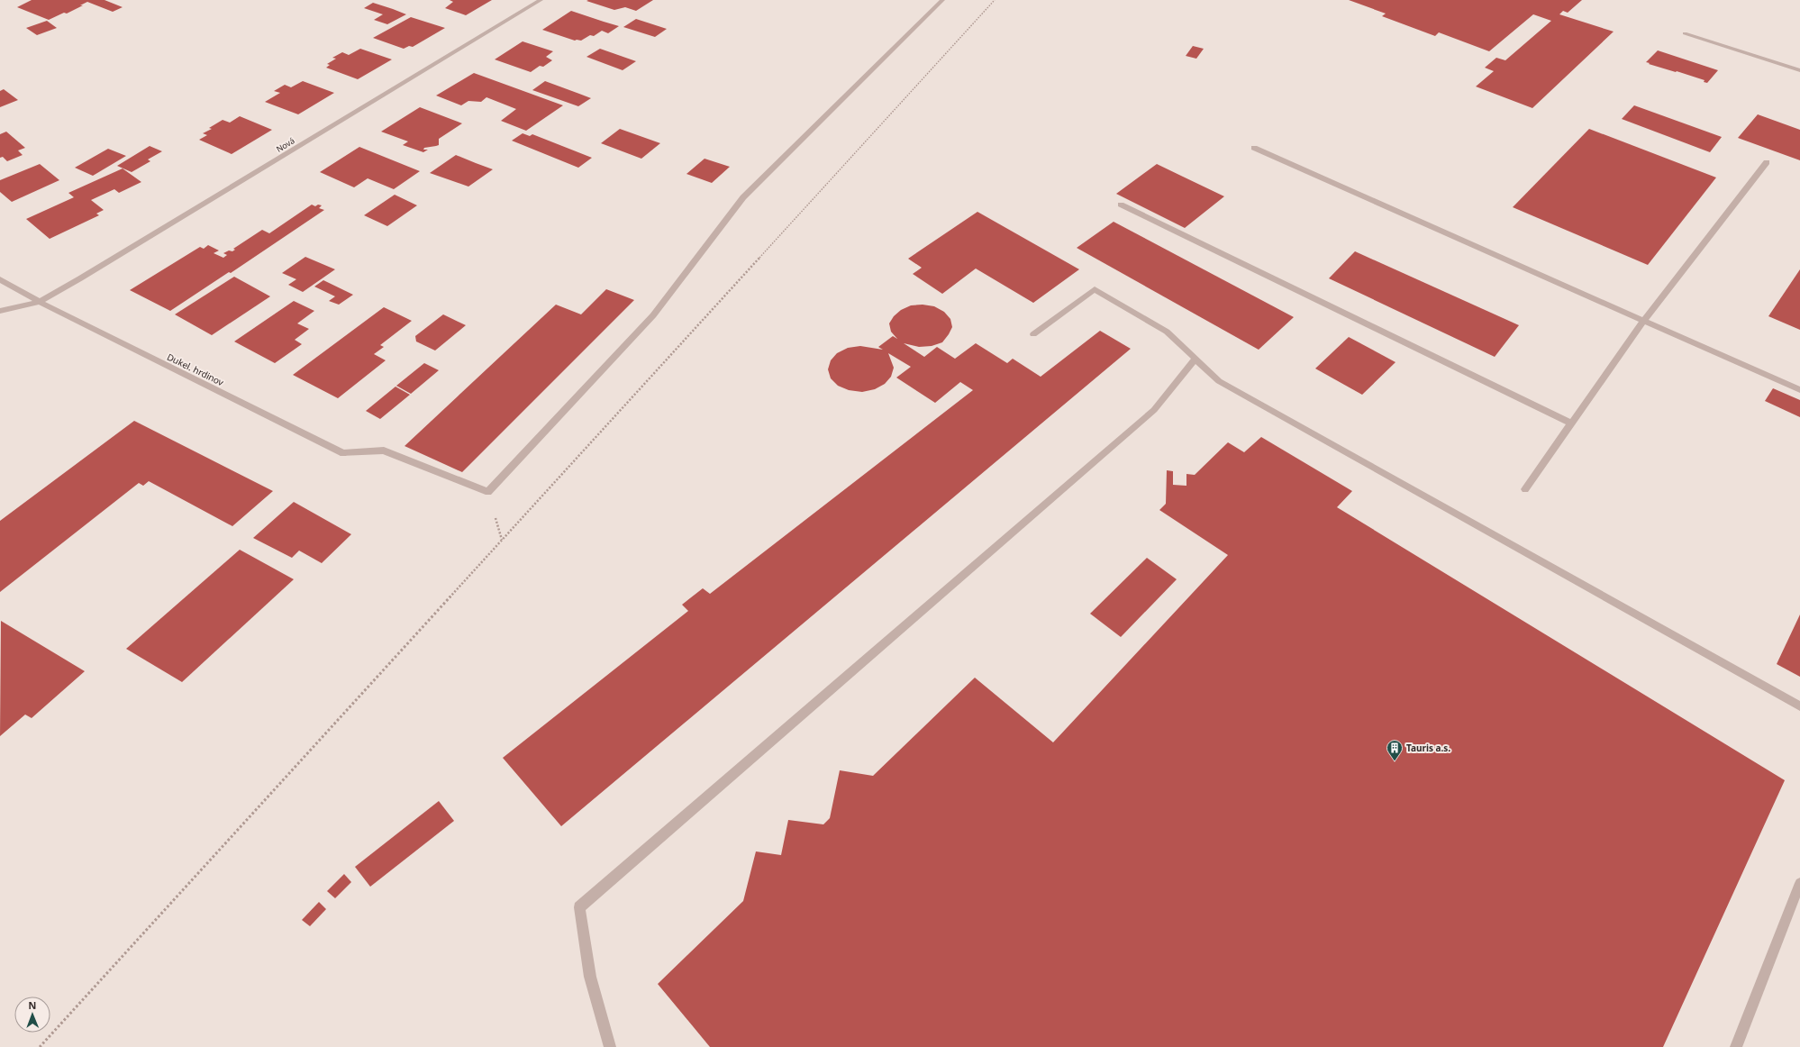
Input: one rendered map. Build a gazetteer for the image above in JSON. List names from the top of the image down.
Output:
{
  "streets": {
    "street": ["Nová", "Dukel. hrdinov"]
  },
  "crossings": [
    ["Nová", "Dukel. hrdinov"]
  ],
  "places": {
    "building": ["Tauris a.s."]
  },
  "north": "top"
}
